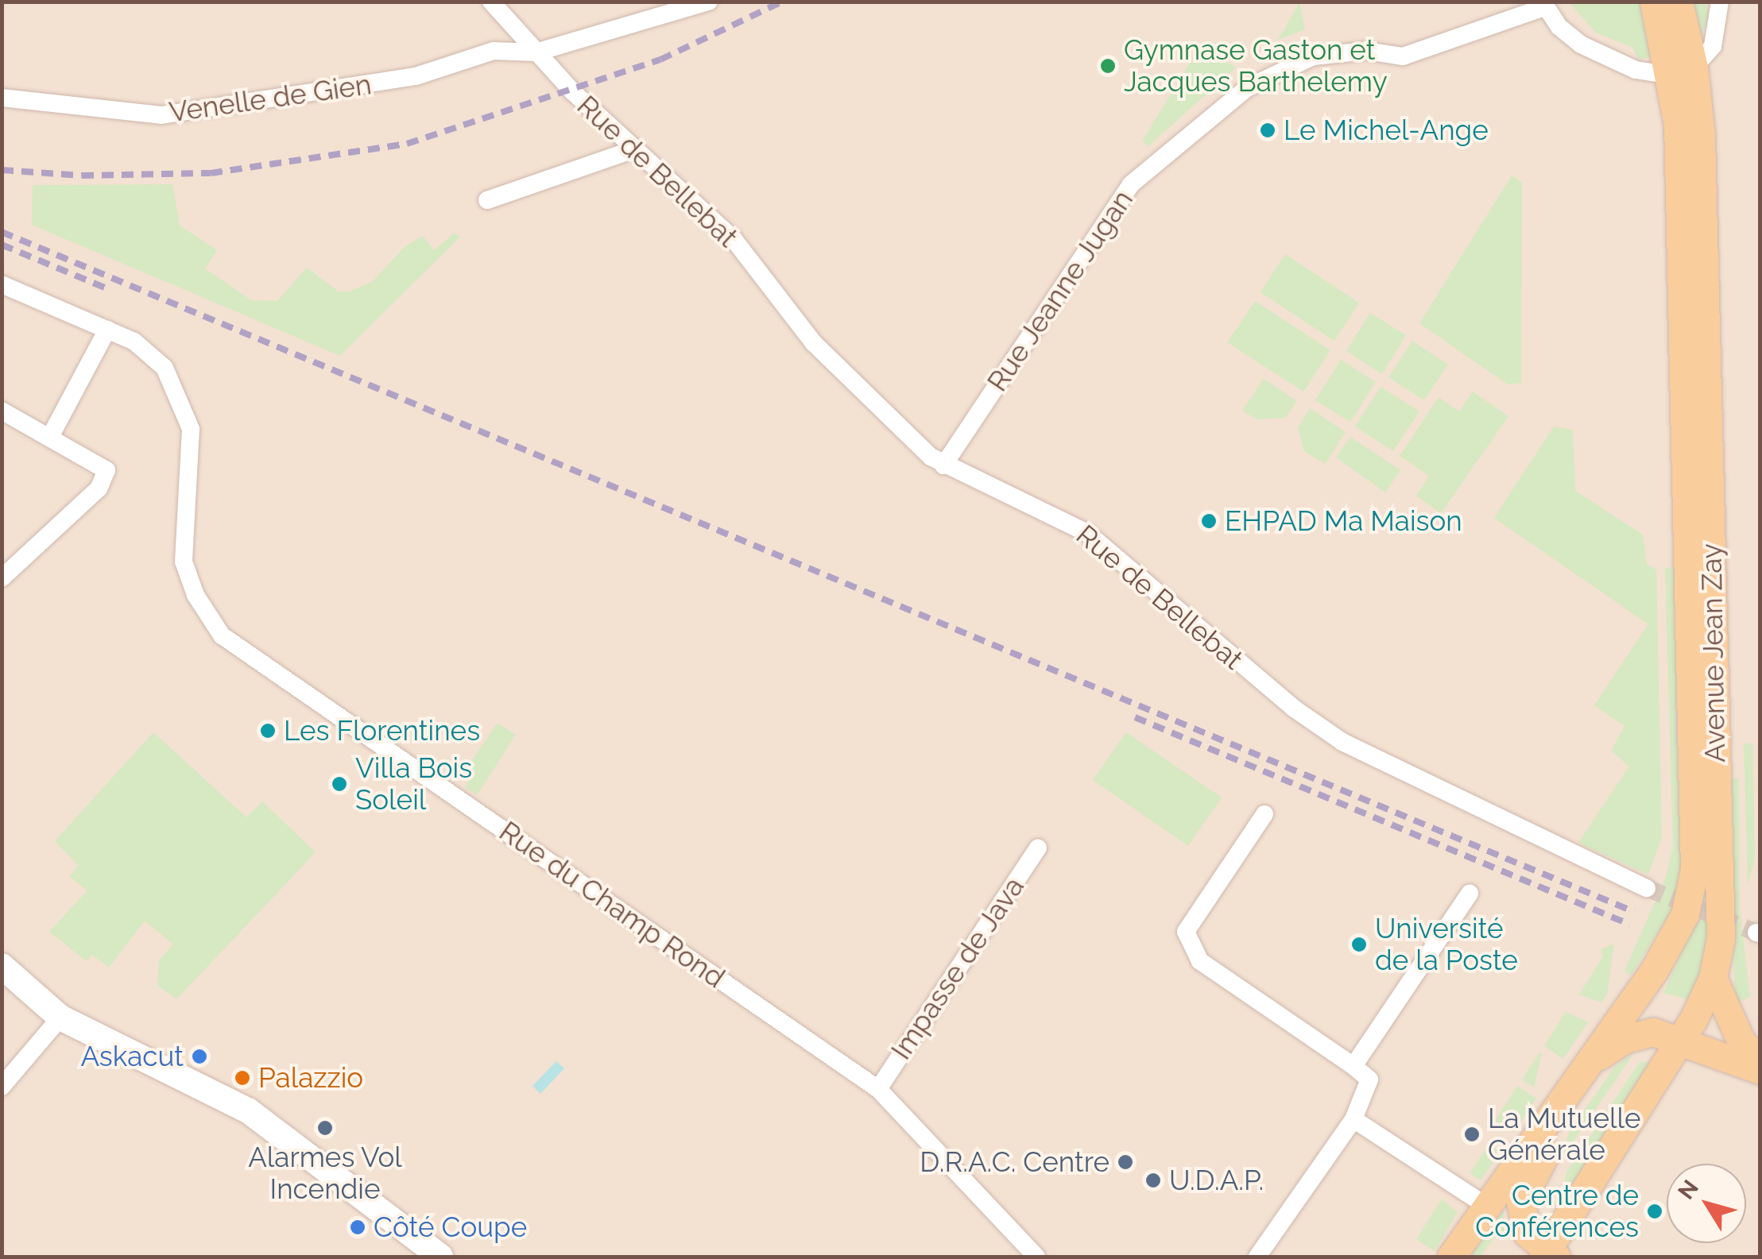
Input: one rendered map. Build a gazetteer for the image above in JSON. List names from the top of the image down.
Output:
{
  "streets": {
    "main road": ["Avenue Jean Zay"],
    "street": [
      "Venelle de Gien",
      "Rue de Bellebat",
      "Rue Jeanne Jugan",
      "Rue du Champ Rond",
      "Impasse de Java"
    ]
  },
  "crossings": [
    ["Venelle de Gien", "Rue de Bellebat"],
    ["Rue de Bellebat", "Rue Jeanne Jugan"],
    ["Rue du Champ Rond", "Impasse de Java"]
  ],
  "places": [
    "Gymnase Gaston et Jacques Barthelemy",
    "Le Michel-Ange",
    "EHPAD Ma Maison",
    "Les Florentines",
    "Villa Bois Soleil",
    "Université de la Poste",
    "Askacut",
    "Palazzio",
    "Alarmes Vol Incendie",
    "La Mutuelle Générale",
    "D.R.A.C. Centre",
    "U.D.A.P.",
    "Centre de Conférences",
    "Côté Coupe"
  ],
  "north": "top left"
}
